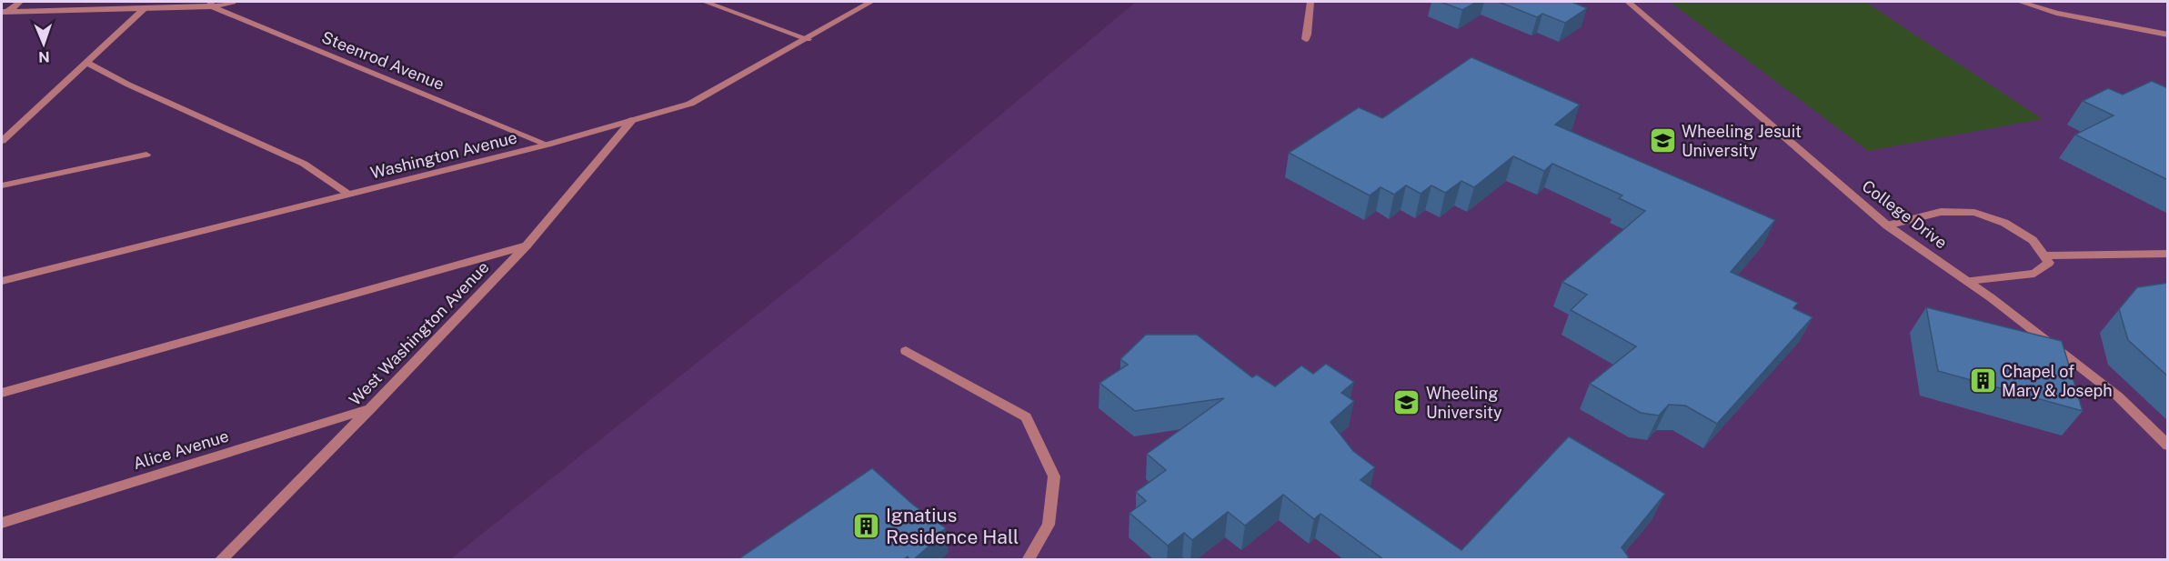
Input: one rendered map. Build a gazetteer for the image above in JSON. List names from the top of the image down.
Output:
{
  "streets": {
    "street": [
      "Steenrod Avenue",
      "Washington Avenue",
      "College Drive",
      "West Washington Avenue",
      "Alice Avenue"
    ]
  },
  "crossings": [
    ["Steenrod Avenue", "Washington Avenue"],
    ["Washington Avenue", "West Washington Avenue"],
    ["West Washington Avenue", "Alice Avenue"]
  ],
  "places": {
    "school or university": ["Wheeling Jesuit University", "Wheeling University"],
    "building": ["Chapel of Mary & Joseph", "Ignatius Residence Hall"]
  },
  "north": "bottom"
}
